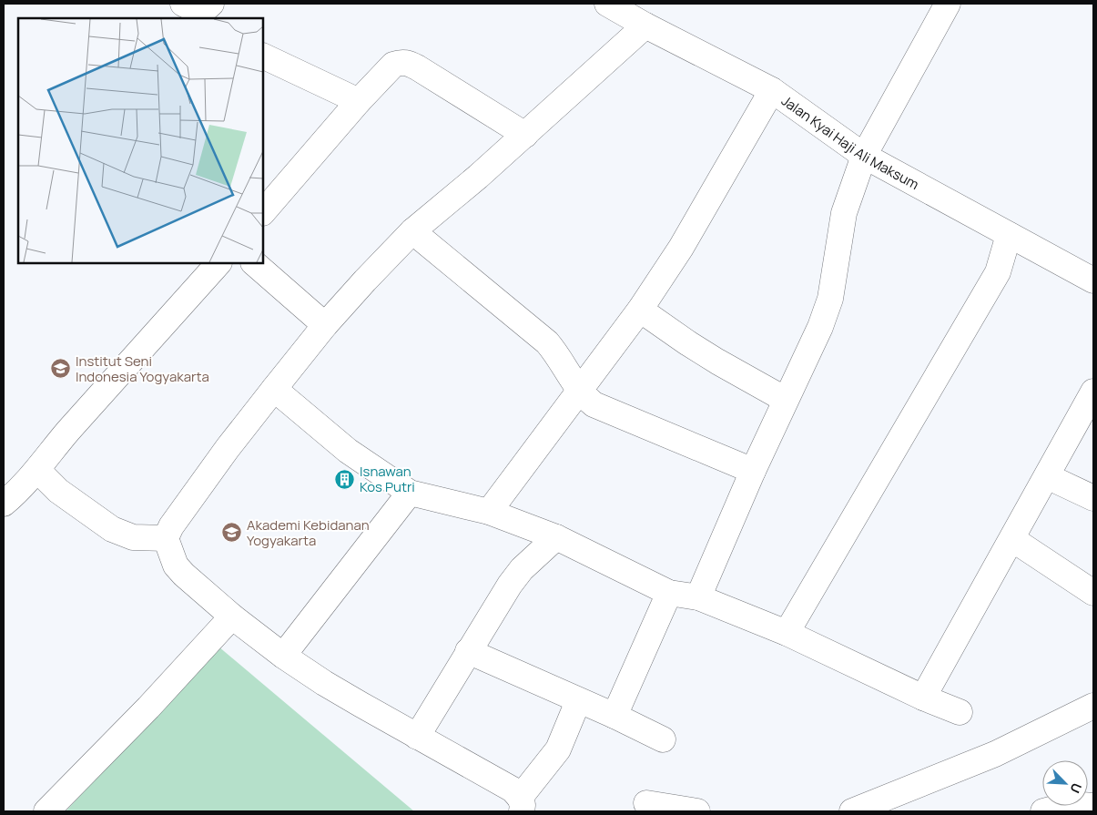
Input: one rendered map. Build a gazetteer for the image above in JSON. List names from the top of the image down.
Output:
{
  "streets": {
    "street": ["Jalan Kyai Haji Ali Maksum"]
  },
  "places": {
    "school or university": ["Institut Seni Indonesia Yogyakarta", "Akademi Kebidanan Yogyakarta"],
    "building": ["Isnawan Kos Putri"]
  },
  "north": "bottom right"
}
